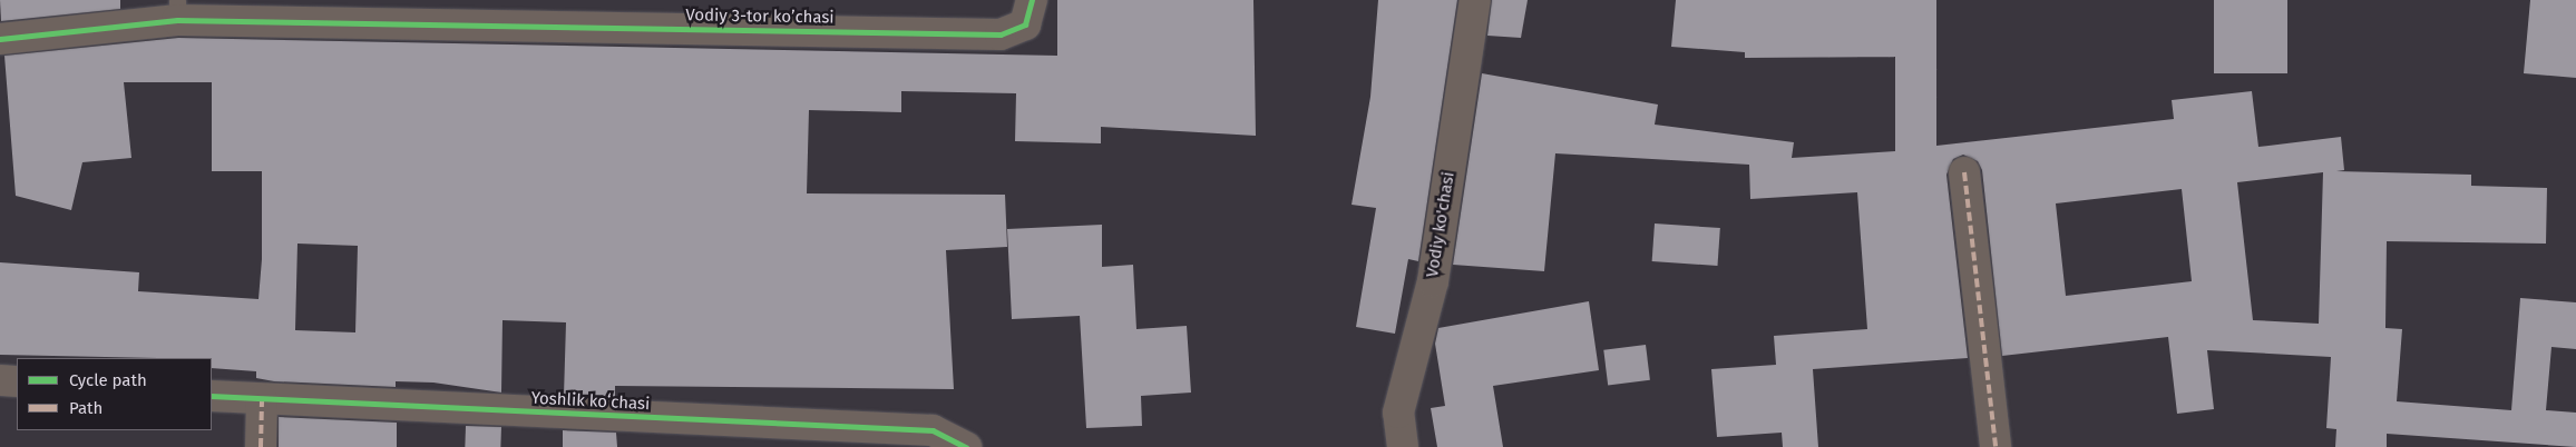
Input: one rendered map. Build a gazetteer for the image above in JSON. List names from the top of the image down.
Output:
{
  "streets": {
    "street": ["Vodiy 3-tor koʼchasi", "Vodiy ko'chasi", "Yoshlik koʻchasi"]
  },
  "legend": ["Cycle path", "Path"]
}
